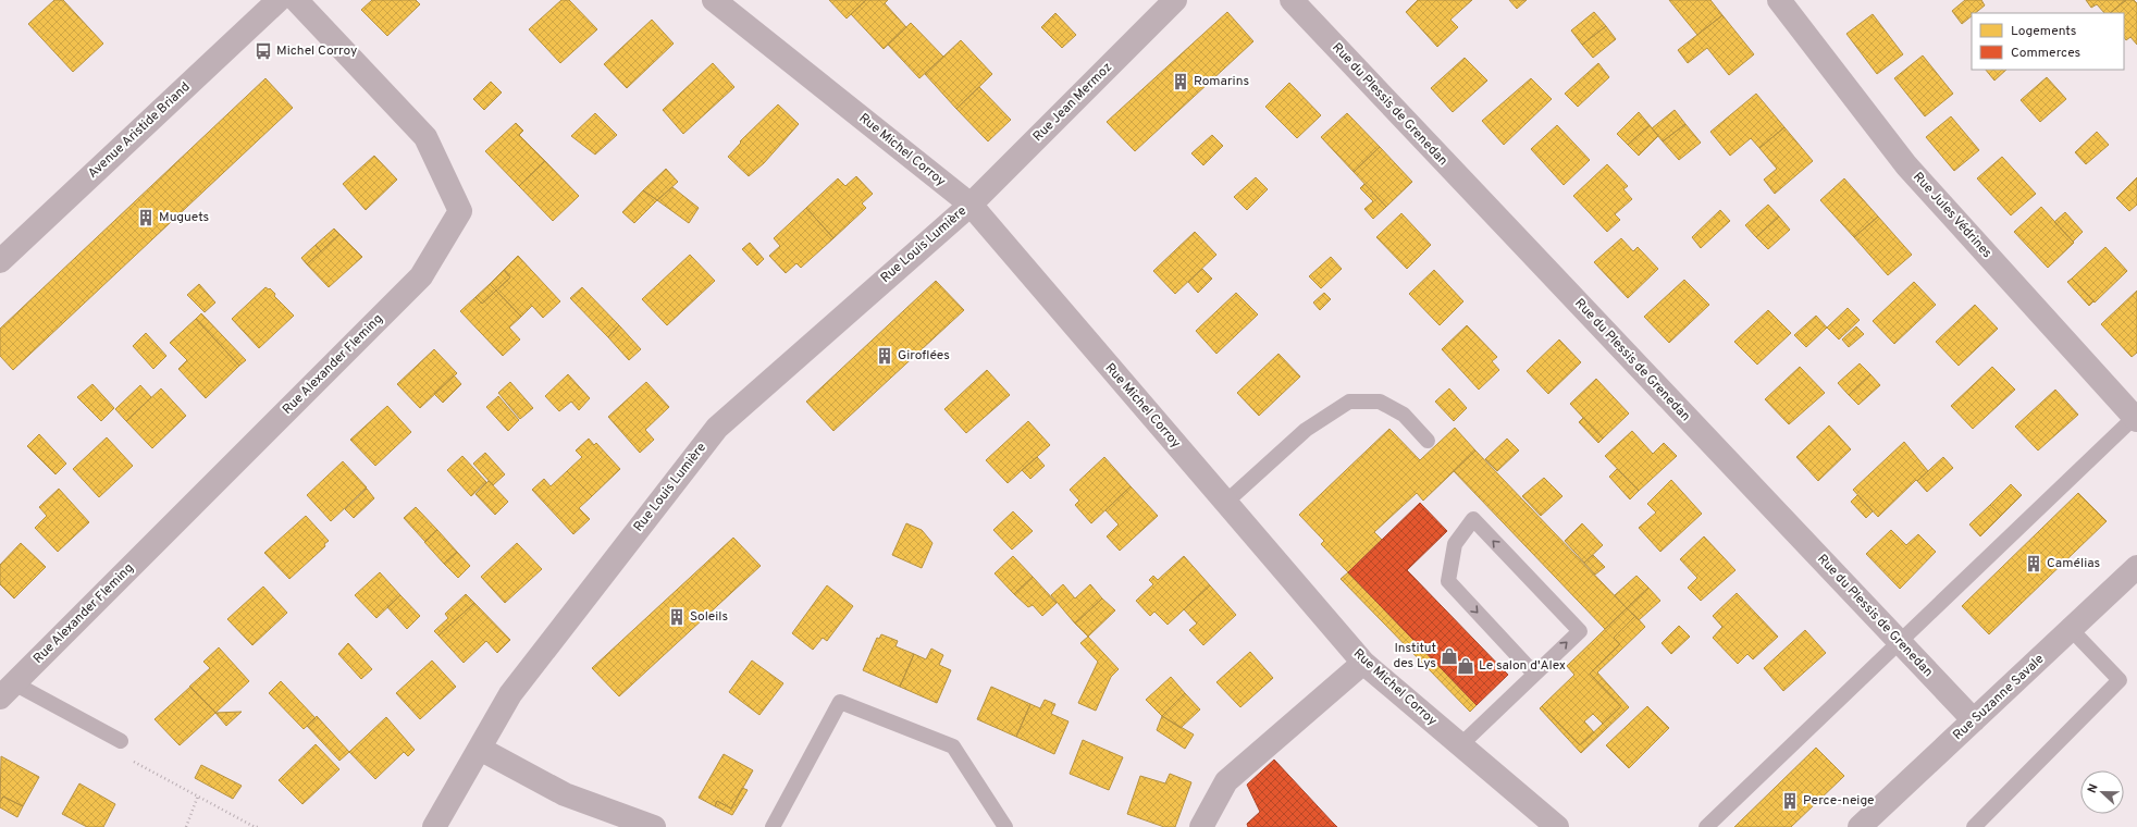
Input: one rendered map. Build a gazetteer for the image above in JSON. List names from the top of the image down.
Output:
{
  "streets": {
    "street": [
      "Rue Jean Mermoz",
      "Rue du Plessis de Grenedan",
      "Avenue Aristide Briand",
      "Rue Michel Corroy",
      "Rue Jules Védrines",
      "Rue Louis Lumière",
      "Rue Alexander Fleming",
      "Rue Suzanne Savale"
    ]
  },
  "crossings": [
    ["Rue Jean Mermoz", "Rue Michel Corroy"],
    ["Rue Jean Mermoz", "Rue Louis Lumière"],
    ["Rue du Plessis de Grenedan", "Rue Suzanne Savale"],
    ["Rue Michel Corroy", "Rue Louis Lumière"]
  ],
  "places": {
    "bus stop": ["Michel Corroy"],
    "building": [
      "Romarins",
      "Muguets",
      "Giroflées",
      "Camélias",
      "Soleils",
      "Perce-neige"
    ],
    "shop": ["Institut des Lys", "Le salon d'Alex"]
  },
  "legend": ["Logements", "Commerces"],
  "north": "left"
}
